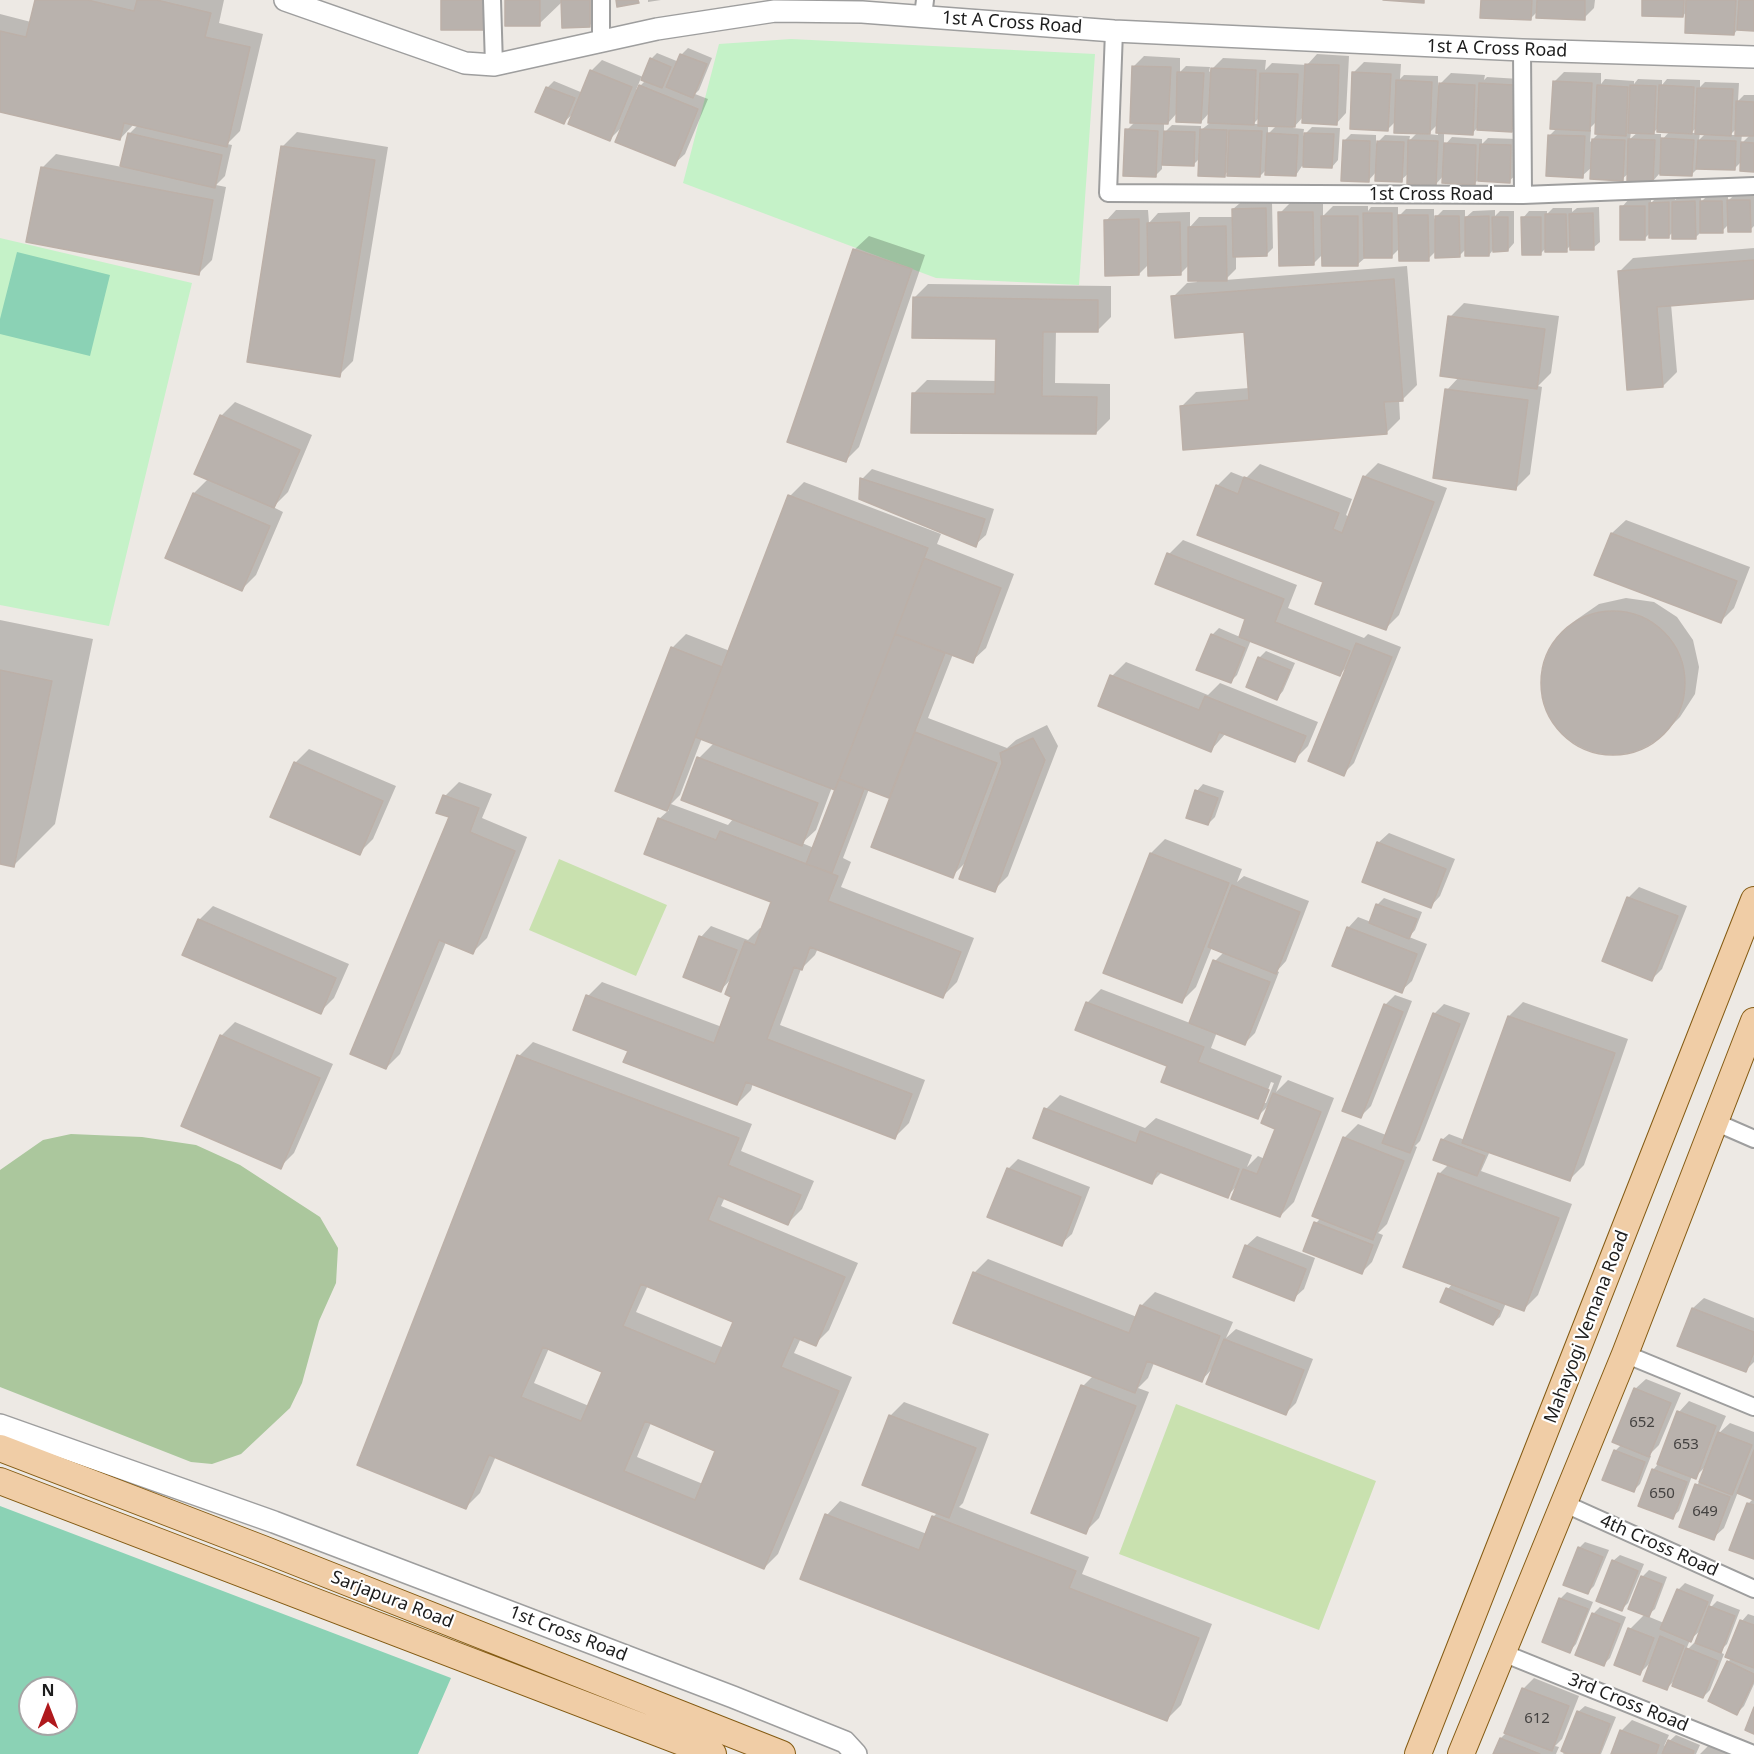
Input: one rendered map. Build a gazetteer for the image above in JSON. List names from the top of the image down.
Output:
{
  "streets": {
    "main road": ["Mahayogi Vemana Road", "Sarjapura Road"],
    "street": [
      "1st A Cross Road",
      "1st Cross Road",
      "4th Cross Road",
      "3rd Cross Road"
    ]
  },
  "crossings": [
    ["1st A Cross Road", "1st Cross Road"]
  ],
  "house_numbers": [
    "652",
    "653",
    "650",
    "649",
    "612"
  ],
  "north": "top"
}
